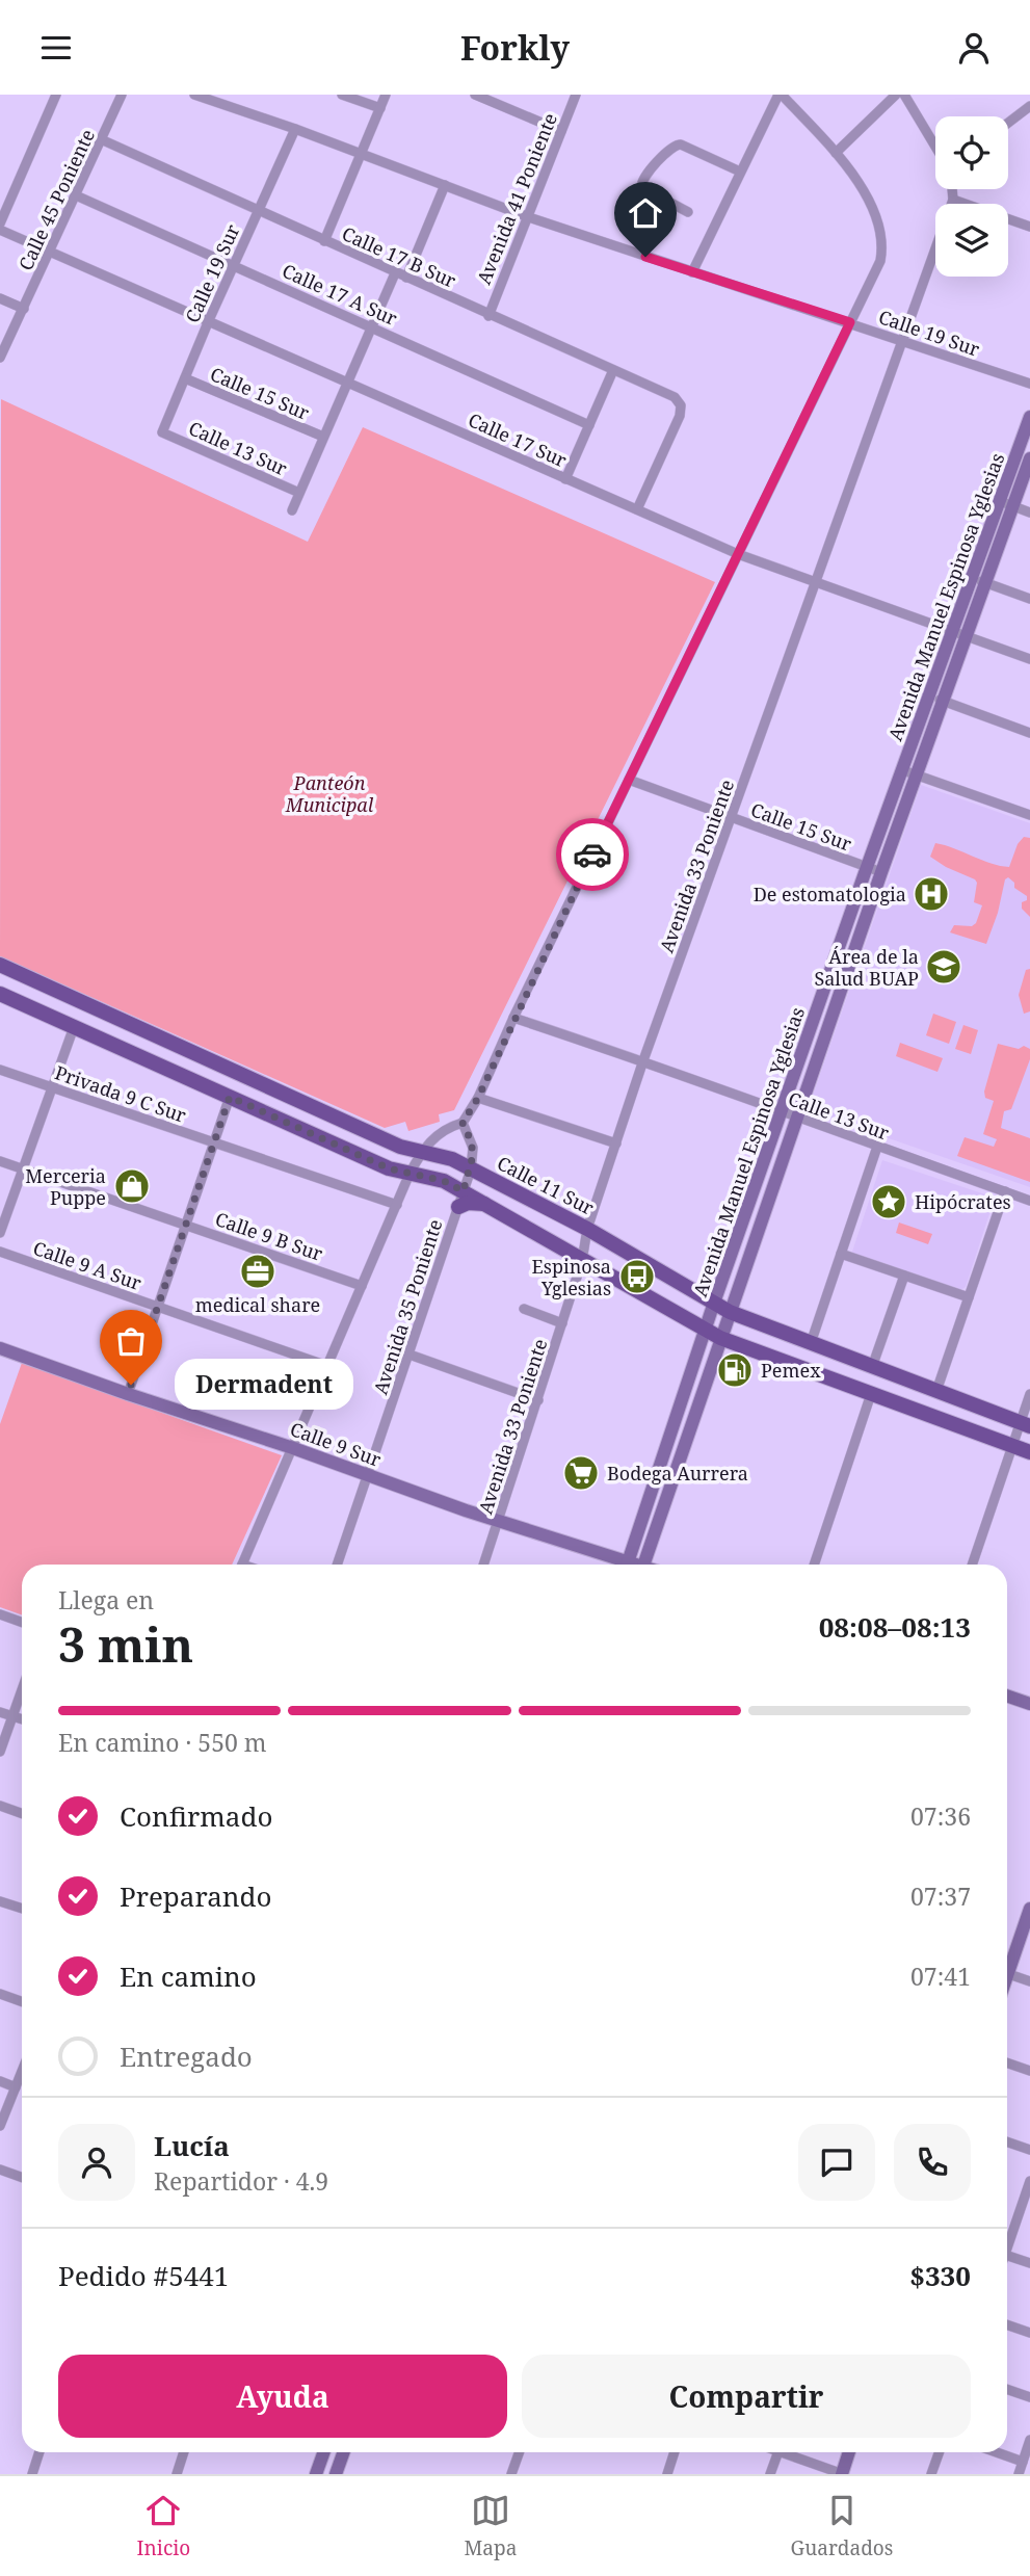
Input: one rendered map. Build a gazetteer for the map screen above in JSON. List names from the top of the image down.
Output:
{
  "streets": {
    "main road": ["Avenida Manuel Espinosa Yglesias", "Calle 11 Sur", "Calle 9 Sur"],
    "street": [
      "Avenida 41 Poniente",
      "Calle 45 Poniente",
      "Calle 17 B Sur",
      "Calle 19 Sur",
      "Calle 17 A Sur",
      "Calle 15 Sur",
      "Calle 17 Sur",
      "Calle 13 Sur",
      "Avenida 33 Poniente",
      "Privada 9 C Sur",
      "Calle 9 B Sur",
      "Calle 9 A Sur",
      "Avenida 35 Poniente"
    ]
  },
  "crossings": [
    ["Avenida 41 Poniente", "Calle 17 B Sur"],
    ["Avenida 41 Poniente", "Calle 19 Sur"],
    ["Calle 45 Poniente", "Calle 17 B Sur"],
    ["Calle 45 Poniente", "Calle 17 A Sur"],
    ["Calle 45 Poniente", "Calle 17 Sur"],
    ["Calle 17 B Sur", "Calle 19 Sur"],
    ["Calle 17 B Sur", "Calle 17 Sur"],
    ["Calle 19 Sur", "Calle 17 A Sur"],
    ["Calle 19 Sur", "Calle 15 Sur"],
    ["Calle 19 Sur", "Calle 17 Sur"],
    ["Calle 19 Sur", "Calle 13 Sur"],
    ["Calle 19 Sur", "Avenida 33 Poniente"],
    ["Calle 15 Sur", "Avenida Manuel Espinosa Yglesias"],
    ["Calle 15 Sur", "Avenida 33 Poniente"],
    ["Calle 17 Sur", "Avenida Manuel Espinosa Yglesias"],
    ["Calle 17 Sur", "Avenida 33 Poniente"],
    ["Calle 13 Sur", "Avenida Manuel Espinosa Yglesias"],
    ["Calle 13 Sur", "Avenida 33 Poniente"],
    ["Avenida Manuel Espinosa Yglesias", "Calle 11 Sur"],
    ["Avenida 33 Poniente", "Calle 11 Sur"],
    ["Avenida 33 Poniente", "Calle 9 Sur"],
    ["Calle 11 Sur", "Avenida 35 Poniente"],
    ["Avenida 35 Poniente", "Calle 9 Sur"]
  ],
  "parks": ["Panteón Municipal"],
  "places": {
    "hospital": ["De estomatologia"],
    "school or university": ["Área de la Salud BUAP"],
    "shop": ["Merceria Puppe"],
    "place": ["Hipócrates"],
    "office": ["medical share"],
    "bus stop": ["Espinosa Yglesias"],
    "fuel station": ["Pemex"],
    "other": ["Dermadent"],
    "supermarket": ["Bodega Aurrera"]
  },
  "page": {
    "header": "Forkly",
    "bubble": "Dermadent",
    "heading": ["3 min", "Llega en", "08:08–08:13"],
    "panel": [
      "Lucía",
      "Repartidor · 4.9",
      "Pedido #5441",
      "$330"
    ],
    "bar": "En camino · 550 m",
    "list": [
      ["Confirmado", "07:36"],
      ["Preparando", "07:37"],
      ["En camino", "07:41"],
      "Entregado"
    ],
    "buttons": ["Ayuda", "Compartir"],
    "tabs": ["Inicio", "Mapa", "Guardados"]
  }
}
